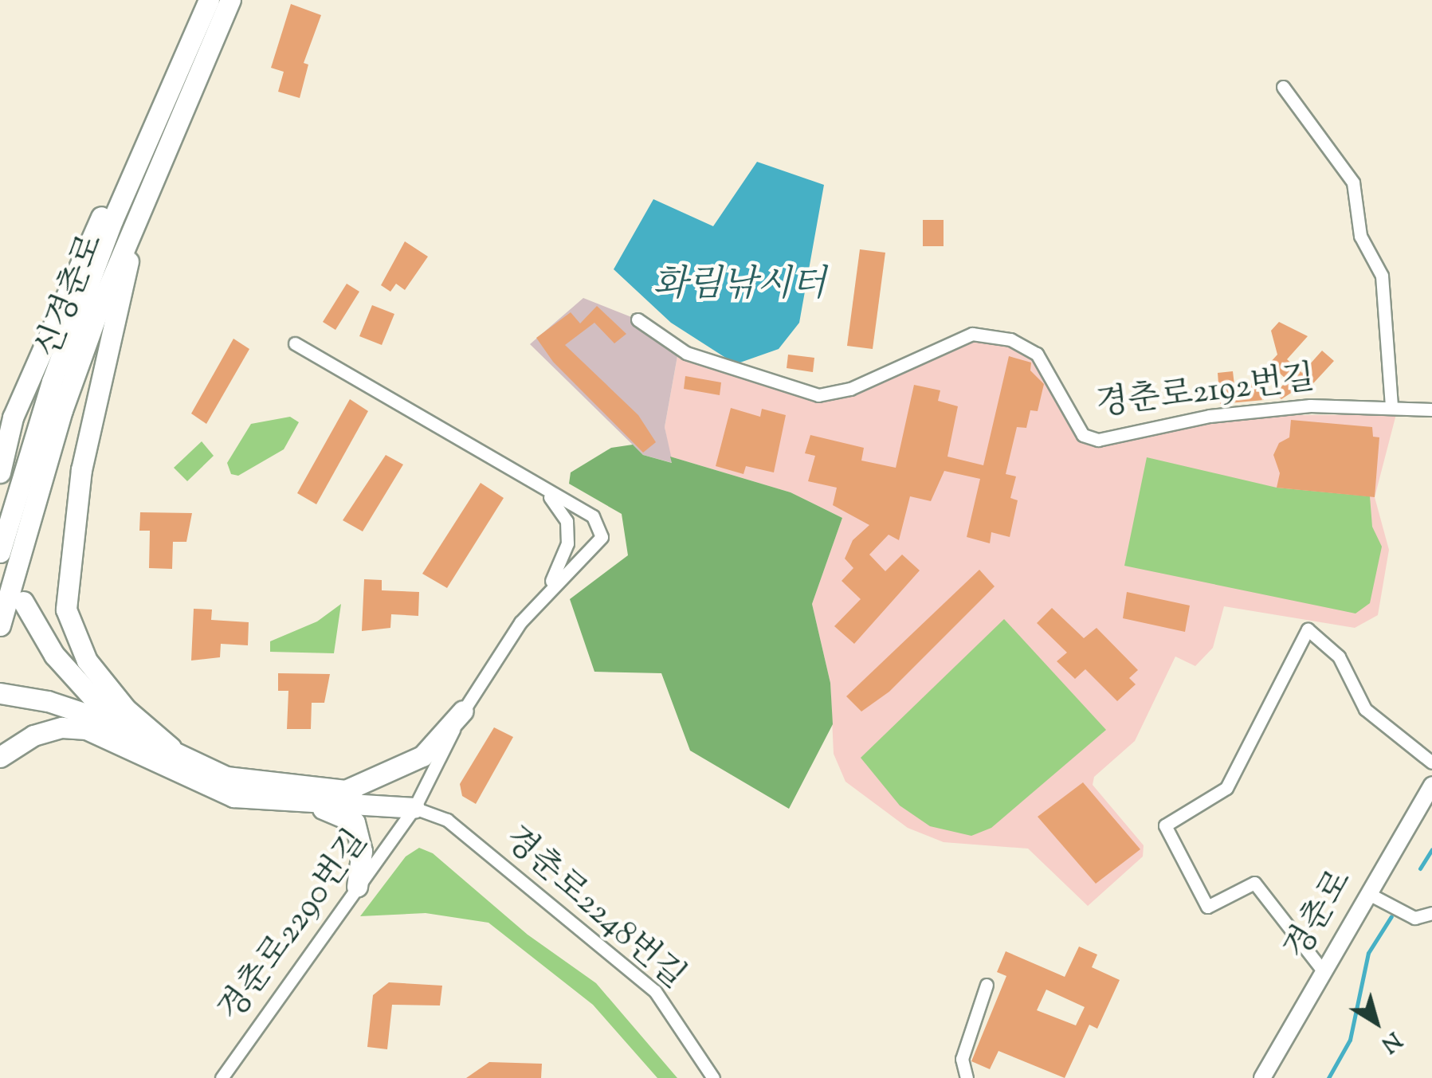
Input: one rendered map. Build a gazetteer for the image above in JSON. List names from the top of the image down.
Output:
{
  "streets": {
    "highway": ["신경춘로"],
    "street": [
      "경춘로2192번길",
      "경춘로2248번길",
      "경춘로",
      "경춘로2290번길"
    ]
  },
  "crossings": [
    ["경춘로2248번길", "경춘로2290번길"]
  ],
  "water": ["화림낚시터"],
  "north": "bottom right"
}
